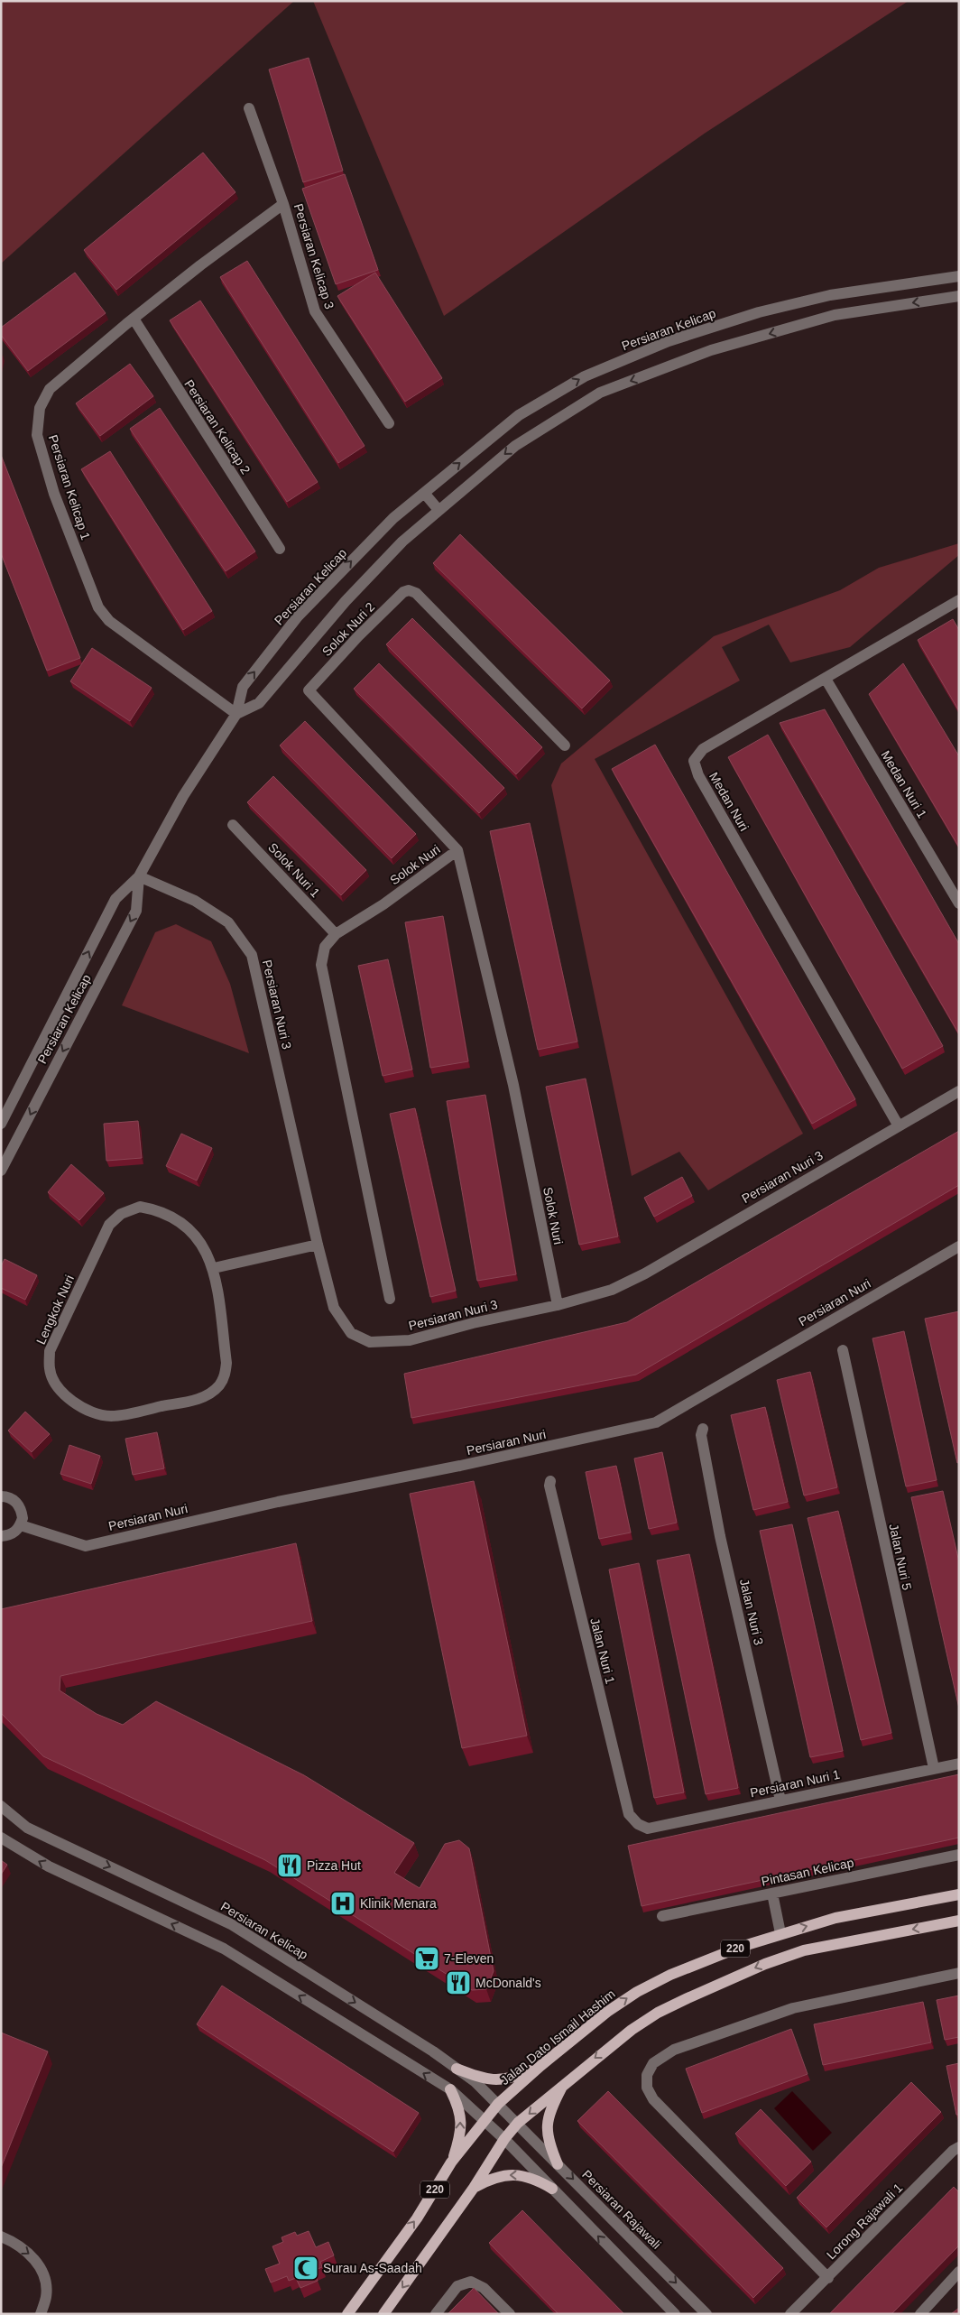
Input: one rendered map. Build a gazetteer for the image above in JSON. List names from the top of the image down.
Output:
{
  "streets": {
    "main road": ["220", "Jalan Dato Ismail Hashim"],
    "street": [
      "Persiaran Kelicap 3",
      "Persiaran Kelicap",
      "Persiaran Kelicap 2",
      "Persiaran Kelicap 1",
      "Solok Nuri 2",
      "Medan Nuri 1",
      "Medan Nuri",
      "Solok Nuri",
      "Solok Nuri 1",
      "Persiaran Nuri 3",
      "Persiaran Nuri",
      "Lengkok Nuri",
      "Jalan Nuri 5",
      "Jalan Nuri 3",
      "Jalan Nuri 1",
      "Persiaran Nuri 1",
      "Pintasan Kelicap",
      "Persiaran Rajawali",
      "Lorong Rajawali 1"
    ]
  },
  "crossings": [
    ["Persiaran Kelicap 3", "Persiaran Kelicap 1"],
    ["Persiaran Kelicap", "Persiaran Kelicap 1"],
    ["Persiaran Kelicap", "Persiaran Nuri 3"],
    ["Persiaran Kelicap", "220"],
    ["Persiaran Kelicap", "Jalan Dato Ismail Hashim"],
    ["Persiaran Kelicap", "Persiaran Rajawali"],
    ["Persiaran Kelicap 2", "Persiaran Kelicap 1"],
    ["Solok Nuri 2", "Solok Nuri"],
    ["Medan Nuri 1", "Medan Nuri"],
    ["Medan Nuri", "Persiaran Nuri 3"],
    ["Solok Nuri", "Solok Nuri 1"],
    ["Solok Nuri", "Persiaran Nuri 3"],
    ["Jalan Nuri 5", "Persiaran Nuri 1"],
    ["Jalan Nuri 3", "Persiaran Nuri 1"],
    ["Jalan Nuri 1", "Persiaran Nuri 1"],
    ["220", "Persiaran Rajawali"]
  ],
  "places": {
    "restaurant": ["Pizza Hut", "McDonald's"],
    "hospital": ["Klinik Menara"],
    "supermarket": ["7-Eleven"],
    "mosque": ["Surau As-Saadah"]
  }
}
